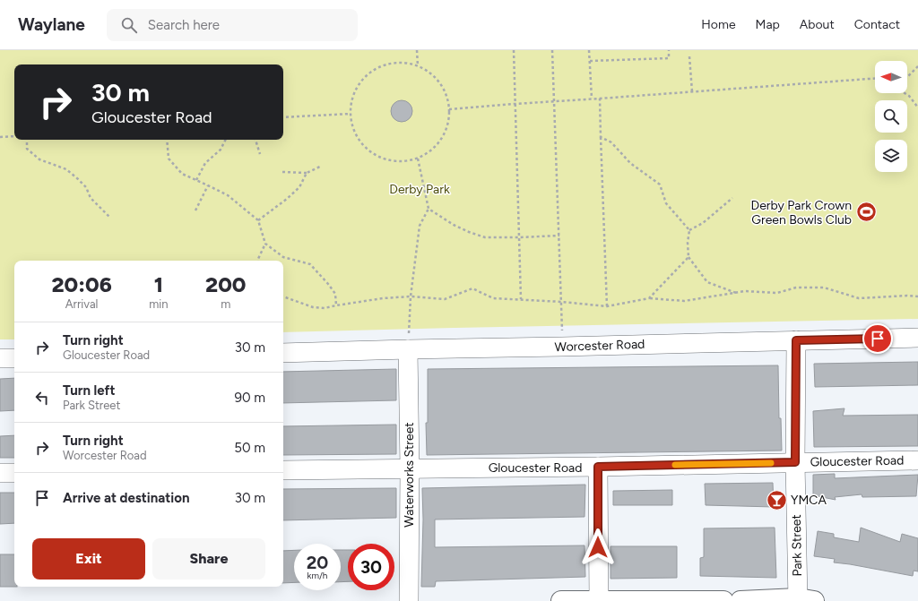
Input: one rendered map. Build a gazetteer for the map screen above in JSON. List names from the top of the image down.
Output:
{
  "streets": {
    "street": [
      "Worcester Road",
      "Gloucester Road",
      "Waterworks Street",
      "Park Street"
    ]
  },
  "crossings": [
    ["Worcester Road", "Waterworks Street"],
    ["Worcester Road", "Park Street"],
    ["Gloucester Road", "Waterworks Street"],
    ["Gloucester Road", "Park Street"]
  ],
  "parks": ["Derby Park"],
  "places": {
    "sports": ["Derby Park Crown Green Bowls Club"],
    "bar": ["YMCA"]
  },
  "north": "left",
  "page": {
    "header": "Waylane",
    "search": "Search here",
    "nav": [
      "Home",
      "Map",
      "About",
      "Contact"
    ],
    "turn": ["30 m", "Gloucester Road"],
    "eta": [
      "20:06",
      "Arrival",
      "1",
      "min",
      "200",
      "m"
    ],
    "list": [
      {
        "name": "Turn right",
        "note": "Gloucester Road",
        "value": "30 m"
      },
      {
        "name": "Turn left",
        "note": "Park Street",
        "value": "90 m"
      },
      {
        "name": "Turn right",
        "note": "Worcester Road",
        "value": "50 m"
      },
      {
        "name": "Arrive at destination",
        "value": "30 m"
      }
    ],
    "buttons": ["Exit", "Share"],
    "speed": "20 km/h",
    "limit": "30"
  }
}
